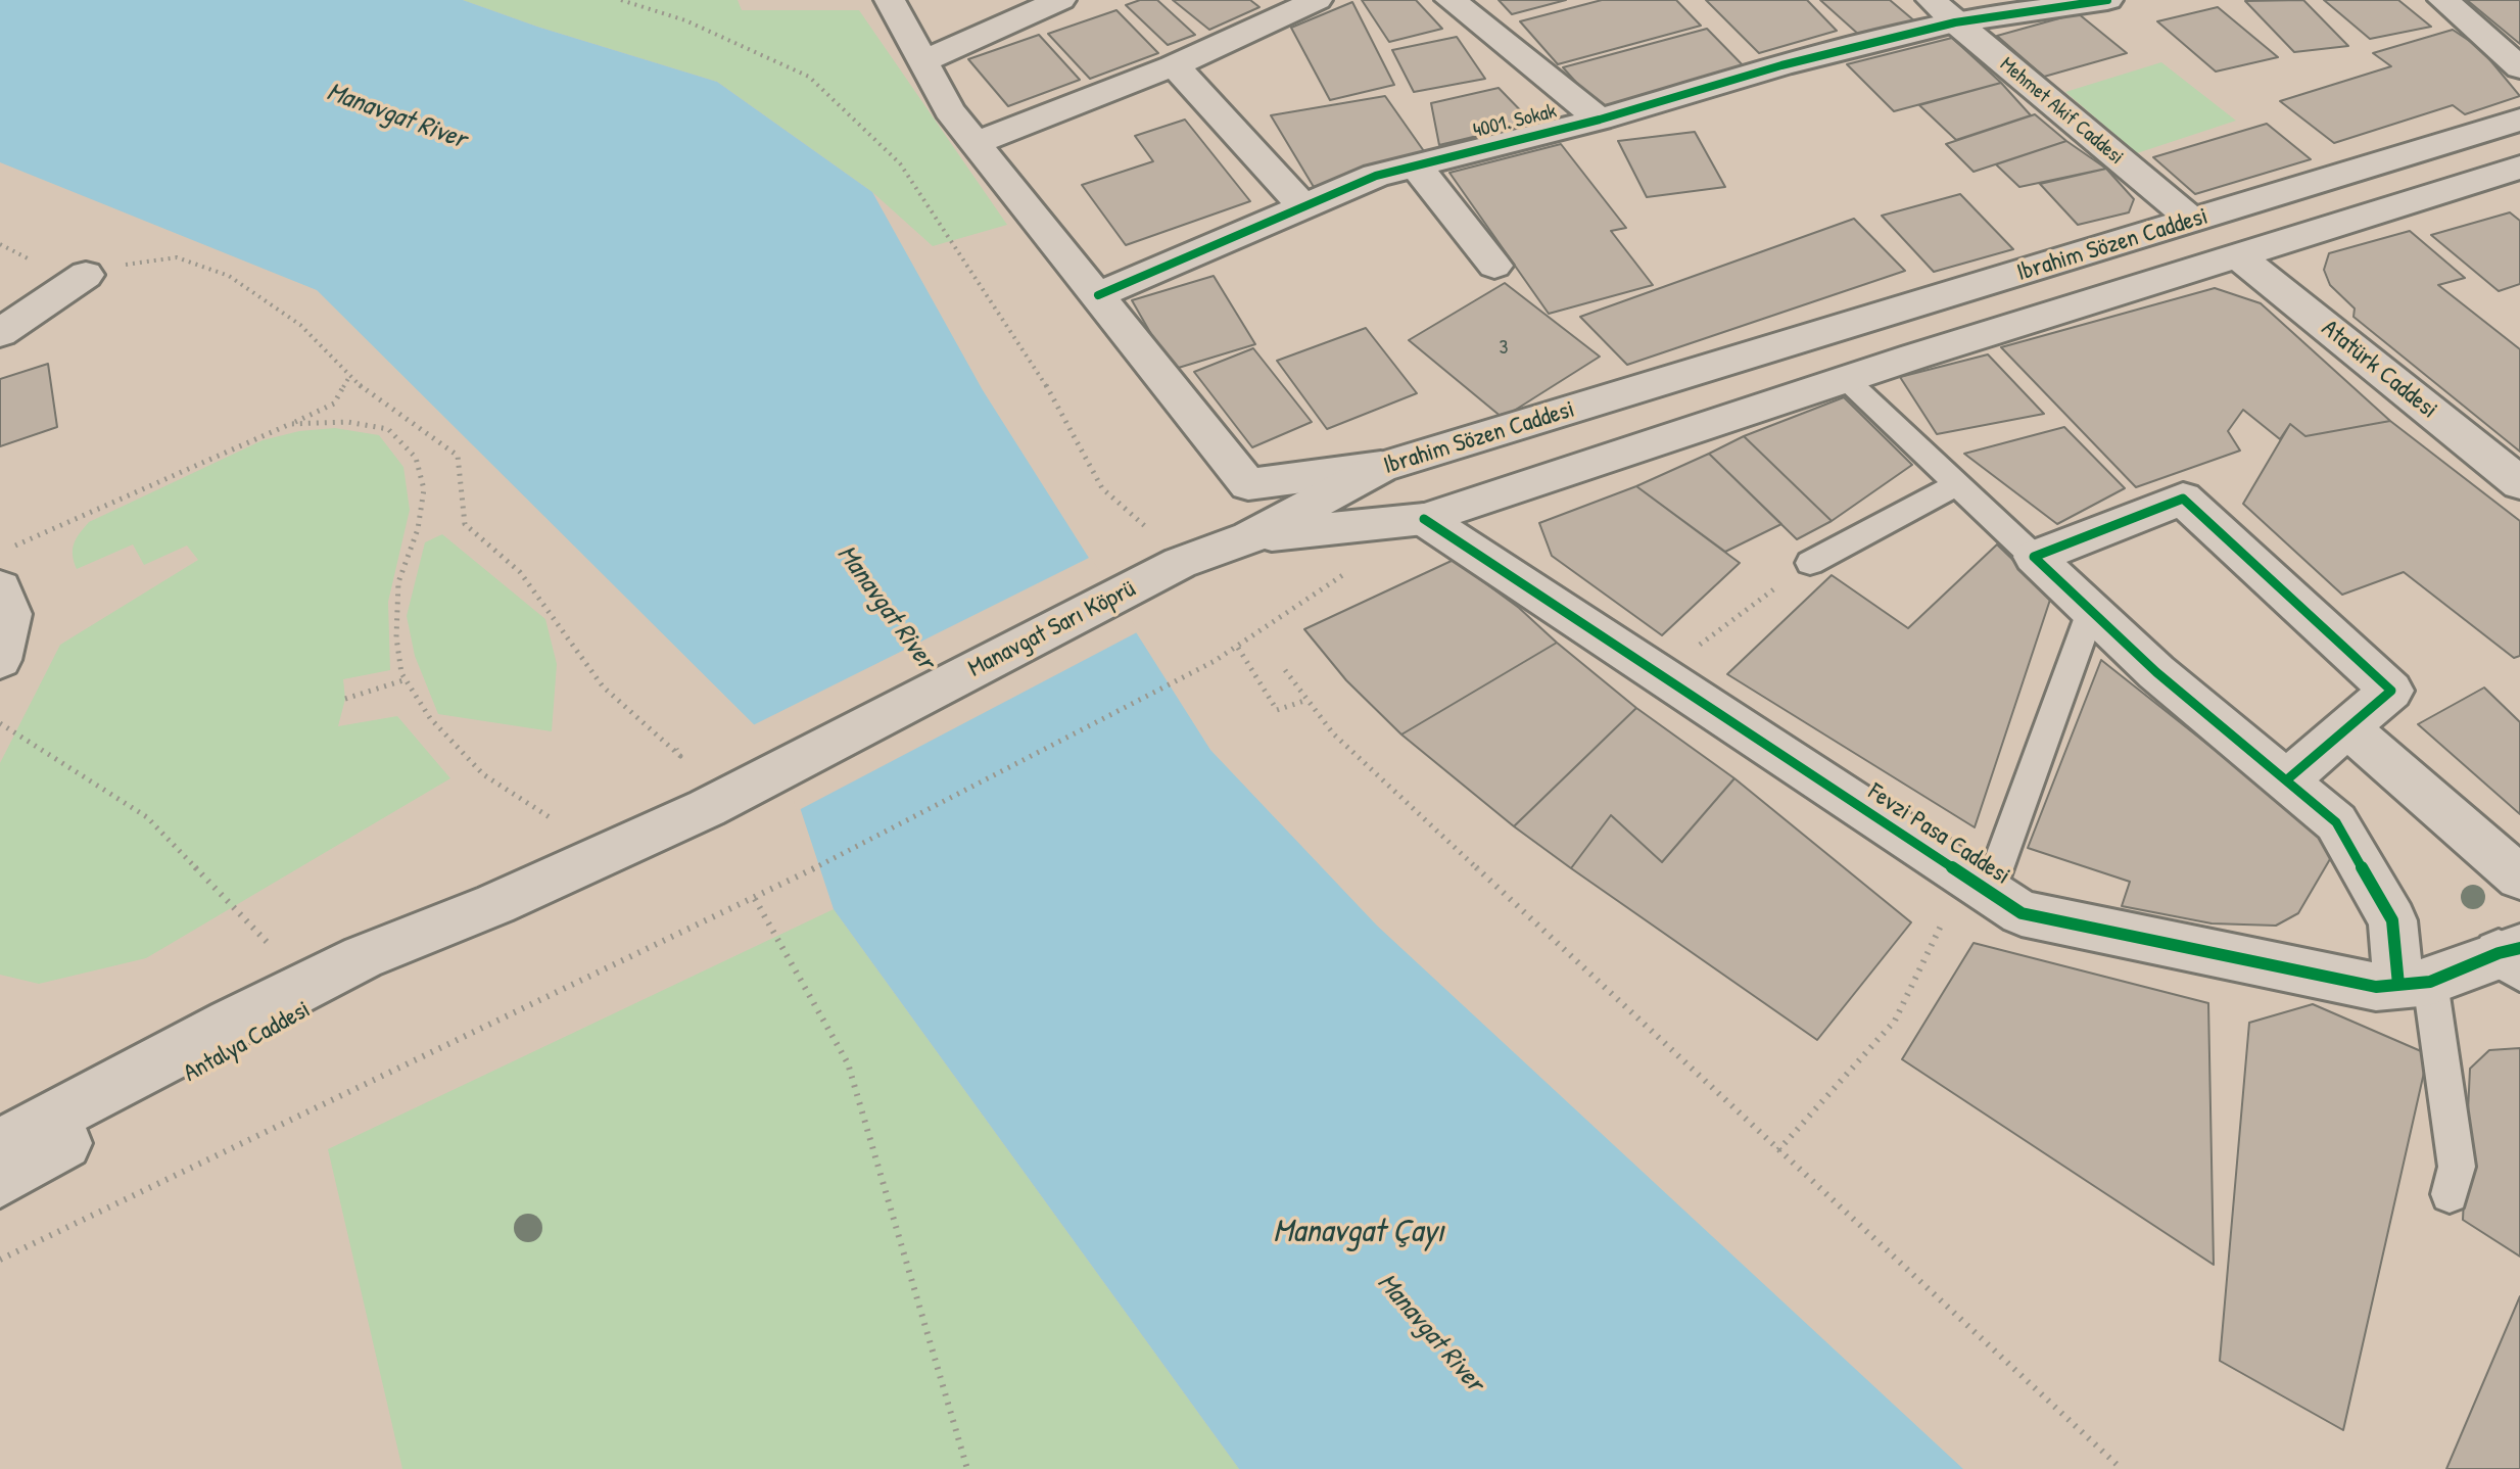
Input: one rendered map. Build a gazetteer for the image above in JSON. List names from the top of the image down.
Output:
{
  "streets": {
    "street": [
      "Mehmet Akif Caddesi",
      "4001. Sokak",
      "Ibrahim Sözen Caddesi",
      "Atatürk Caddesi",
      "Manavgat Sarı Köprü",
      "Fevzi Pasa Caddesi",
      "Antalya Caddesi"
    ]
  },
  "crossings": [
    ["Mehmet Akif Caddesi", "4001. Sokak"],
    ["Mehmet Akif Caddesi", "Ibrahim Sözen Caddesi"],
    ["Ibrahim Sözen Caddesi", "Atatürk Caddesi"],
    ["Ibrahim Sözen Caddesi", "Manavgat Sarı Köprü"],
    ["Ibrahim Sözen Caddesi", "Fevzi Pasa Caddesi"],
    ["Manavgat Sarı Köprü", "Antalya Caddesi"]
  ],
  "water": ["Manavgat River", "Manavgat Çayı"],
  "house_numbers": ["3"]
}
